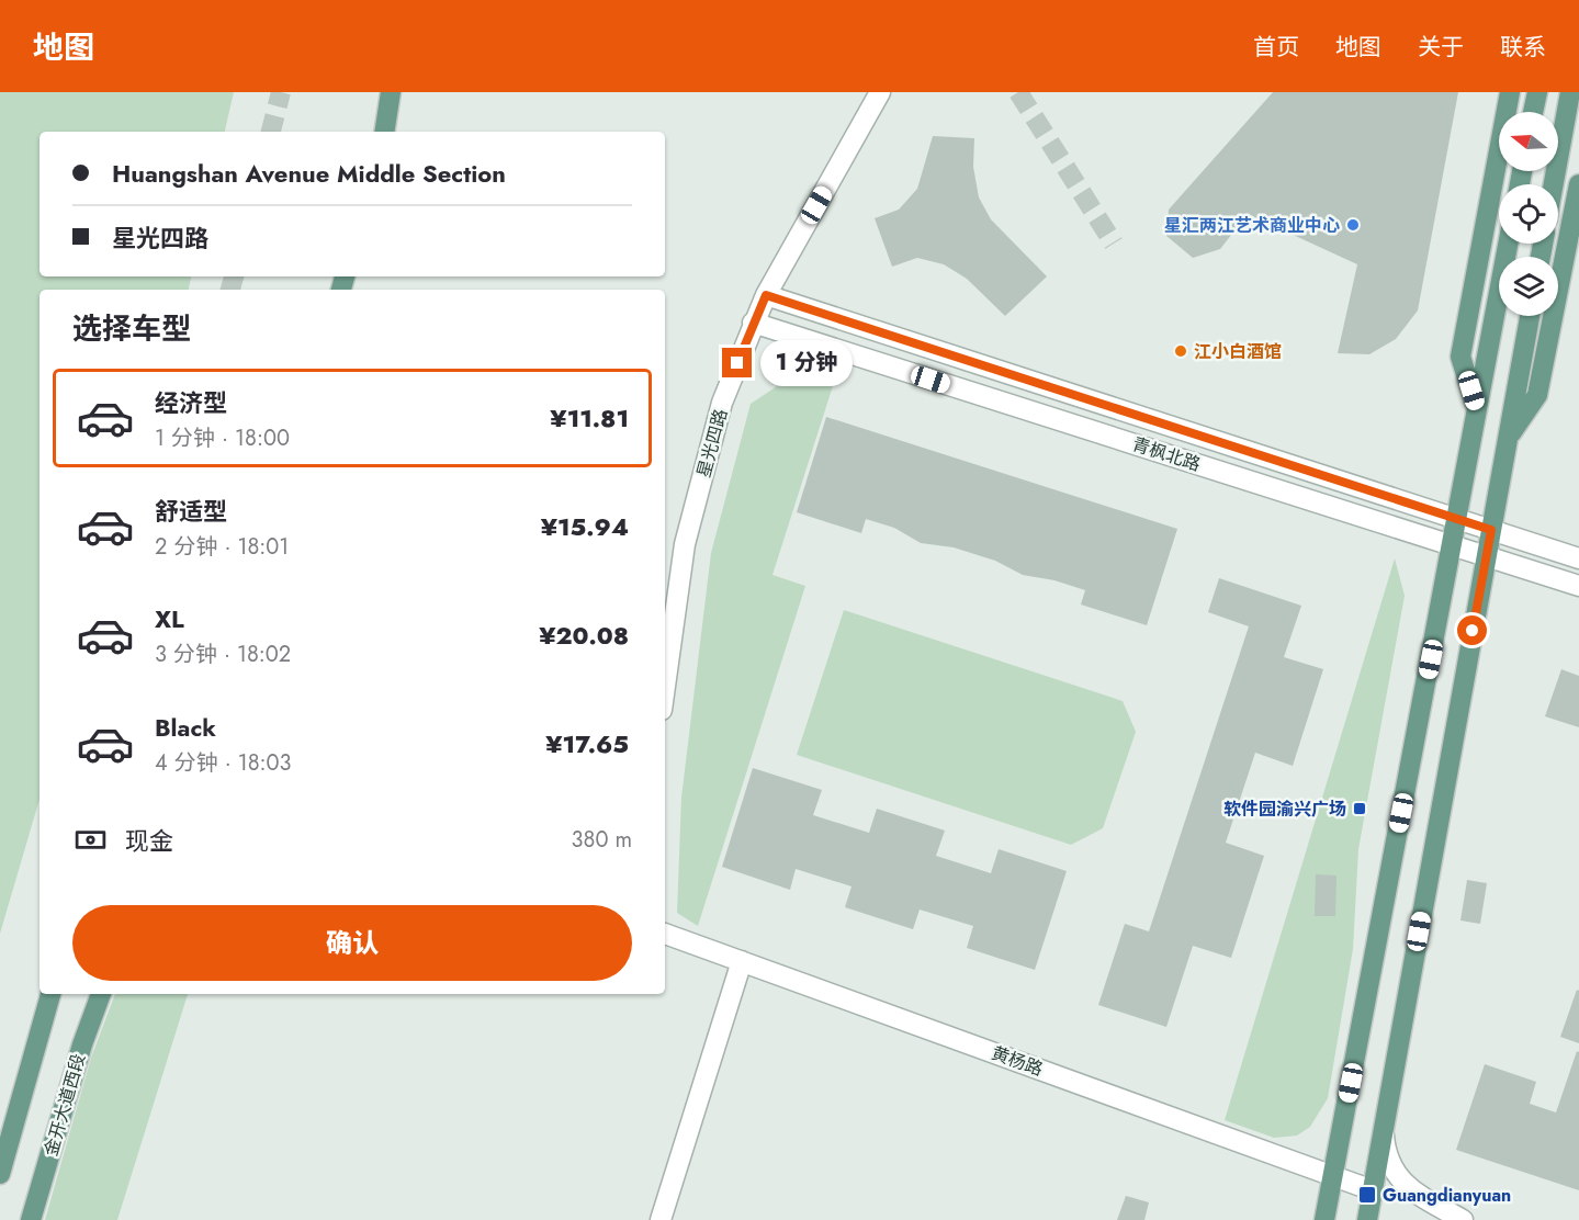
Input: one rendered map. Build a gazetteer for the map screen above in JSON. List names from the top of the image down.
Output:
{
  "streets": {
    "main road": ["金开大道西段"],
    "street": ["星光四路", "青枫北路", "黄杨路"]
  },
  "crossings": [
    ["星光四路", "青枫北路"]
  ],
  "places": {
    "other": ["星汇两江艺术商业中心", "江小白酒馆"],
    "transit": ["软件园渝兴广场", "Guangdianyuan"]
  },
  "north": "left",
  "page": {
    "header": "地图",
    "nav": [
      "首页",
      "地图",
      "关于",
      "联系"
    ],
    "banner": ["Huangshan Avenue Middle Section", "星光四路"],
    "heading": "选择车型",
    "bubble": "1 分钟",
    "list": [
      {
        "name": "经济型",
        "note": "1 分钟 · 18:00",
        "value": "¥11.81"
      },
      {
        "name": "舒适型",
        "note": "2 分钟 · 18:01",
        "value": "¥15.94"
      },
      {
        "name": "XL",
        "note": "3 分钟 · 18:02",
        "value": "¥20.08"
      },
      {
        "name": "Black",
        "note": "4 分钟 · 18:03",
        "value": "¥17.65"
      }
    ],
    "pay": ["现金", "380 m"],
    "buttons": "确认"
  }
}
